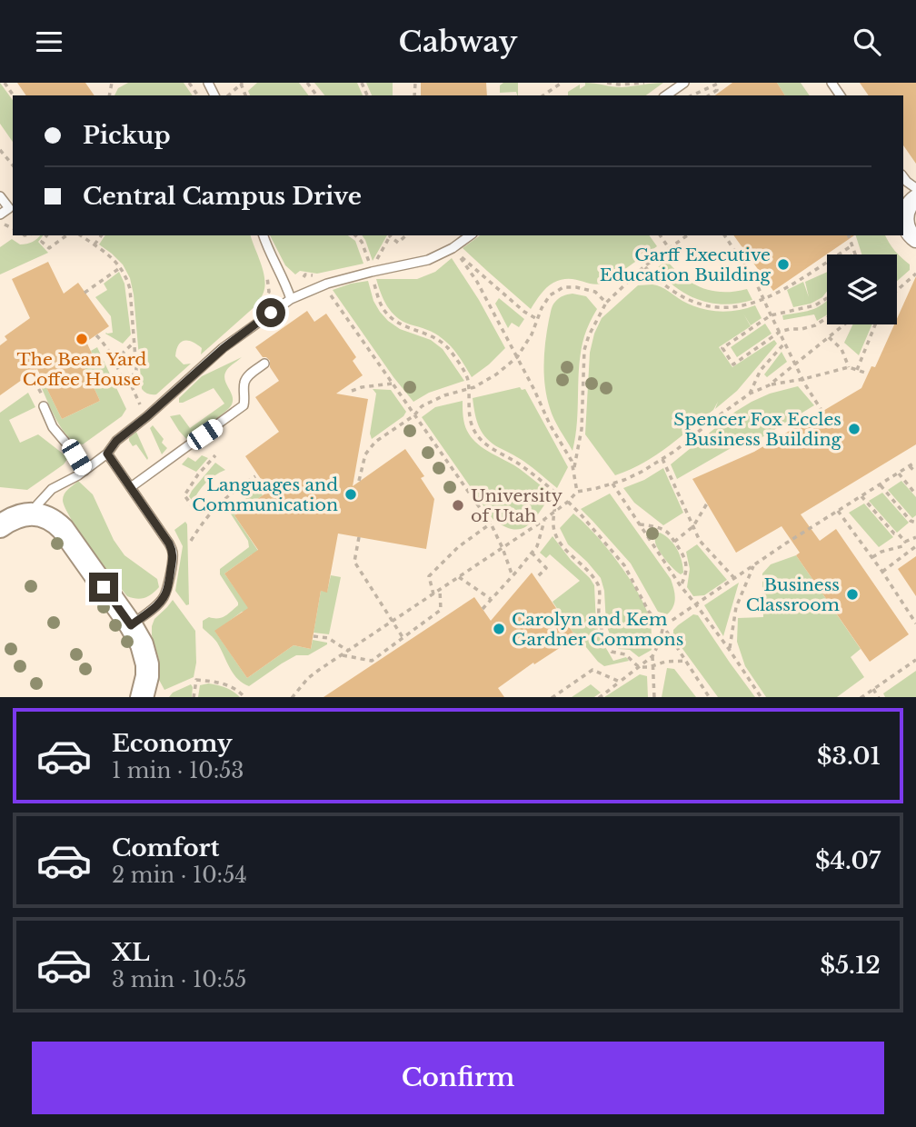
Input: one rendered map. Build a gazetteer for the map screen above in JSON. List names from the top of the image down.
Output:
{
  "places": [
    "Garff Executive Education Building",
    "The Bean Yard Coffee House",
    "Spencer Fox Eccles Business Building",
    "Languages and Communication",
    "University of Utah",
    "Business Classroom",
    "Carolyn and Kem Gardner Commons"
  ],
  "page": {
    "header": "Cabway",
    "banner": ["Pickup", "Central Campus Drive"],
    "list": [
      {
        "name": "Economy",
        "note": "1 min · 10:53",
        "value": "$3.01"
      },
      {
        "name": "Comfort",
        "note": "2 min · 10:54",
        "value": "$4.07"
      },
      {
        "name": "XL",
        "note": "3 min · 10:55",
        "value": "$5.12"
      }
    ],
    "buttons": "Confirm"
  }
}
